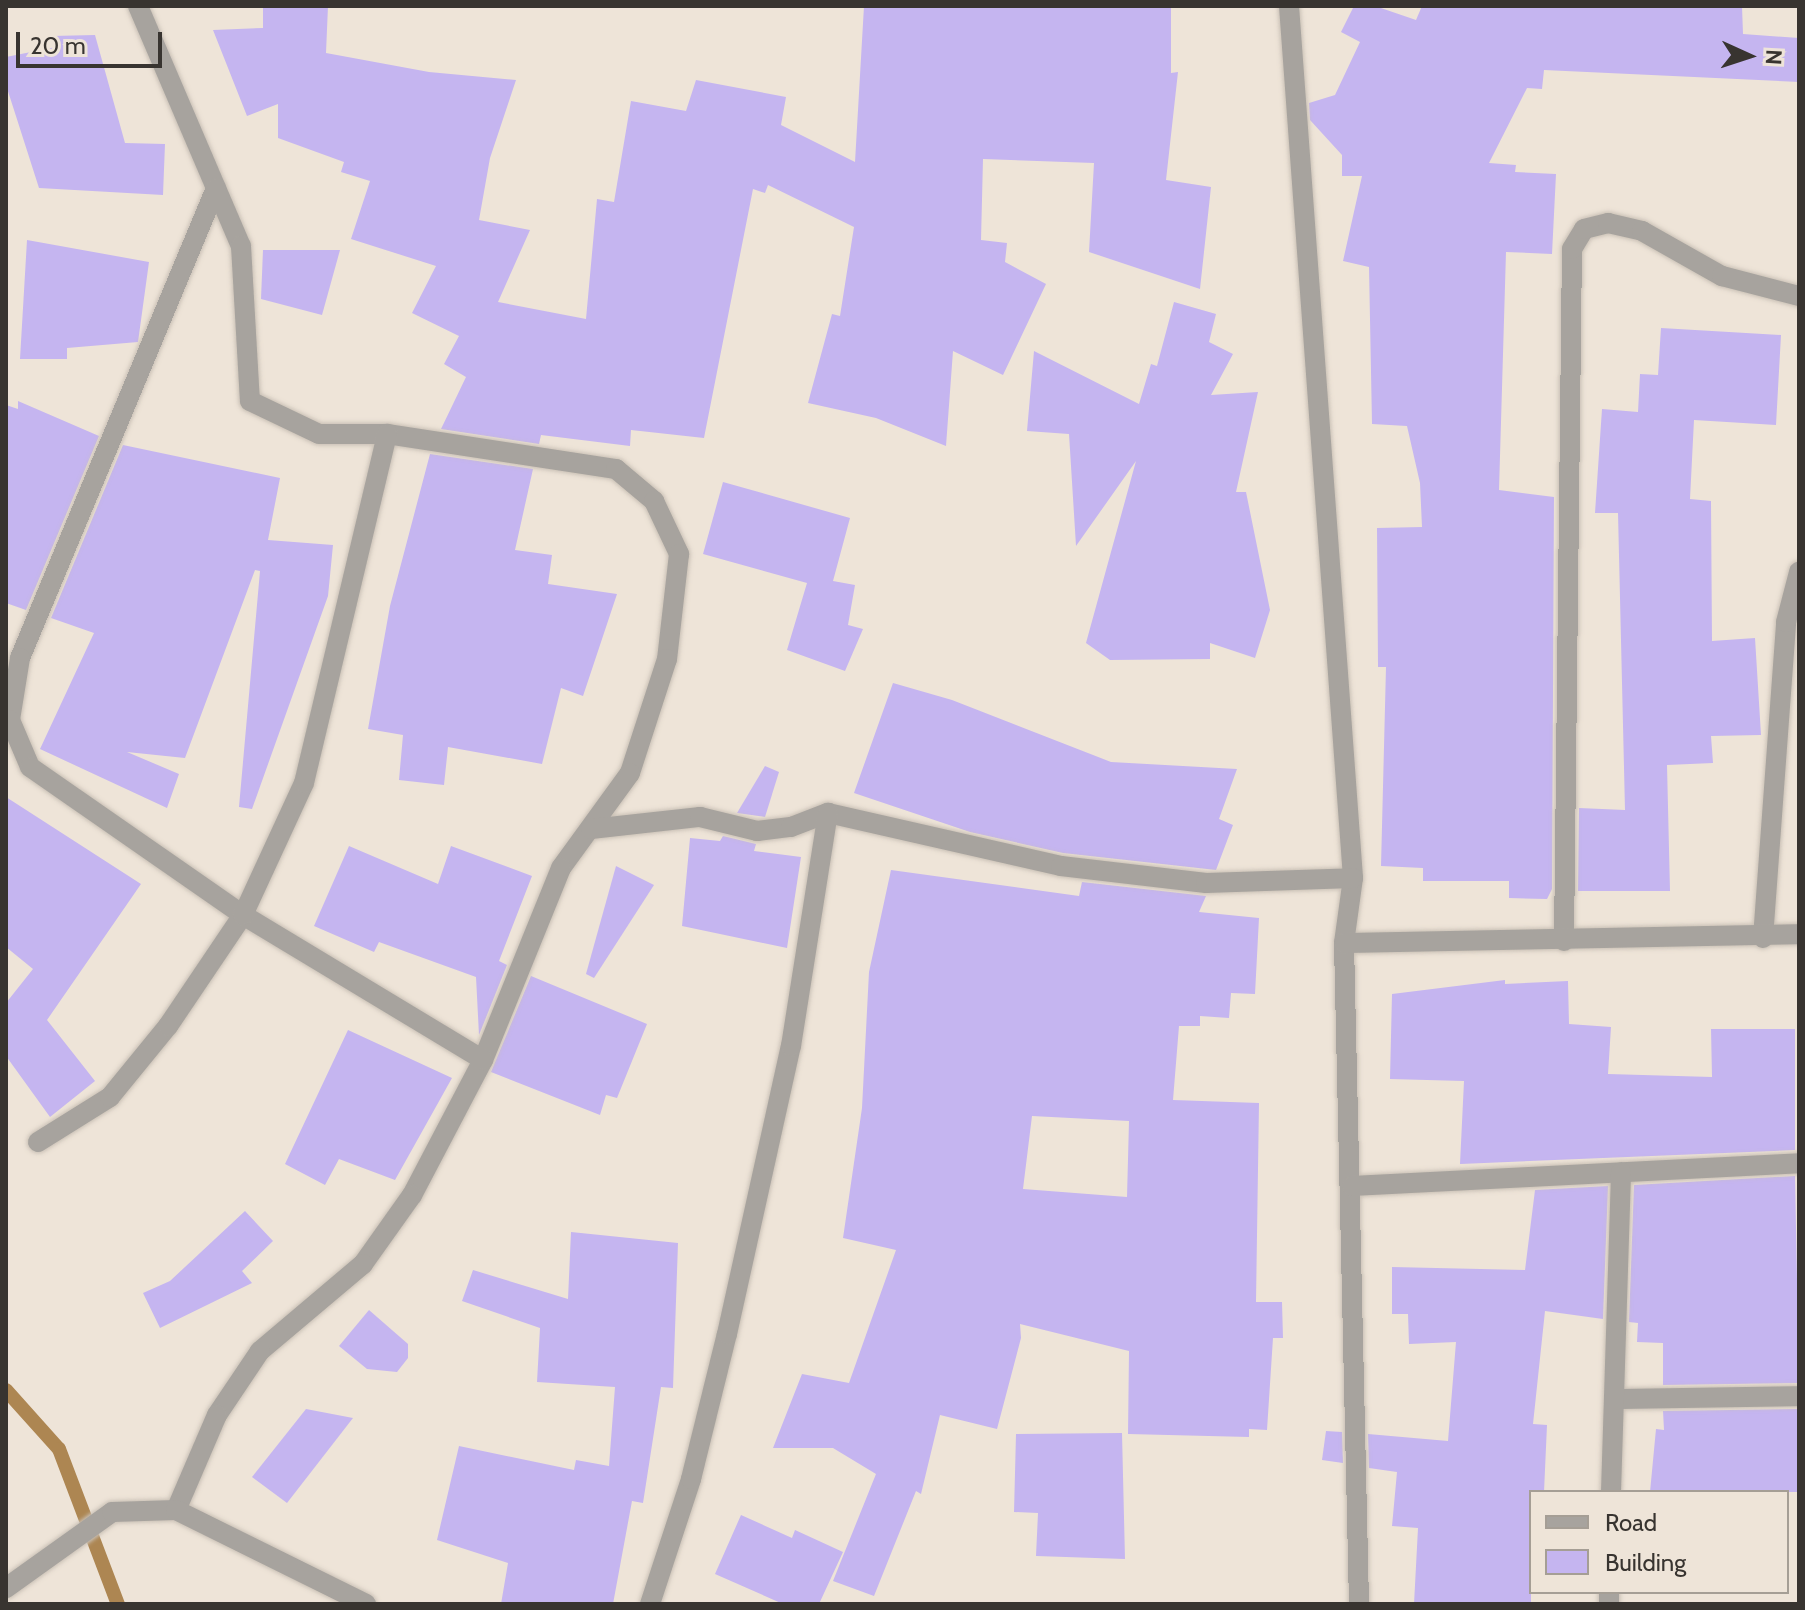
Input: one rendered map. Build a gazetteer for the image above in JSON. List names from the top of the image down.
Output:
{
  "legend": ["Road", "Building"],
  "scale_bar": "20 m",
  "north": "right"
}
